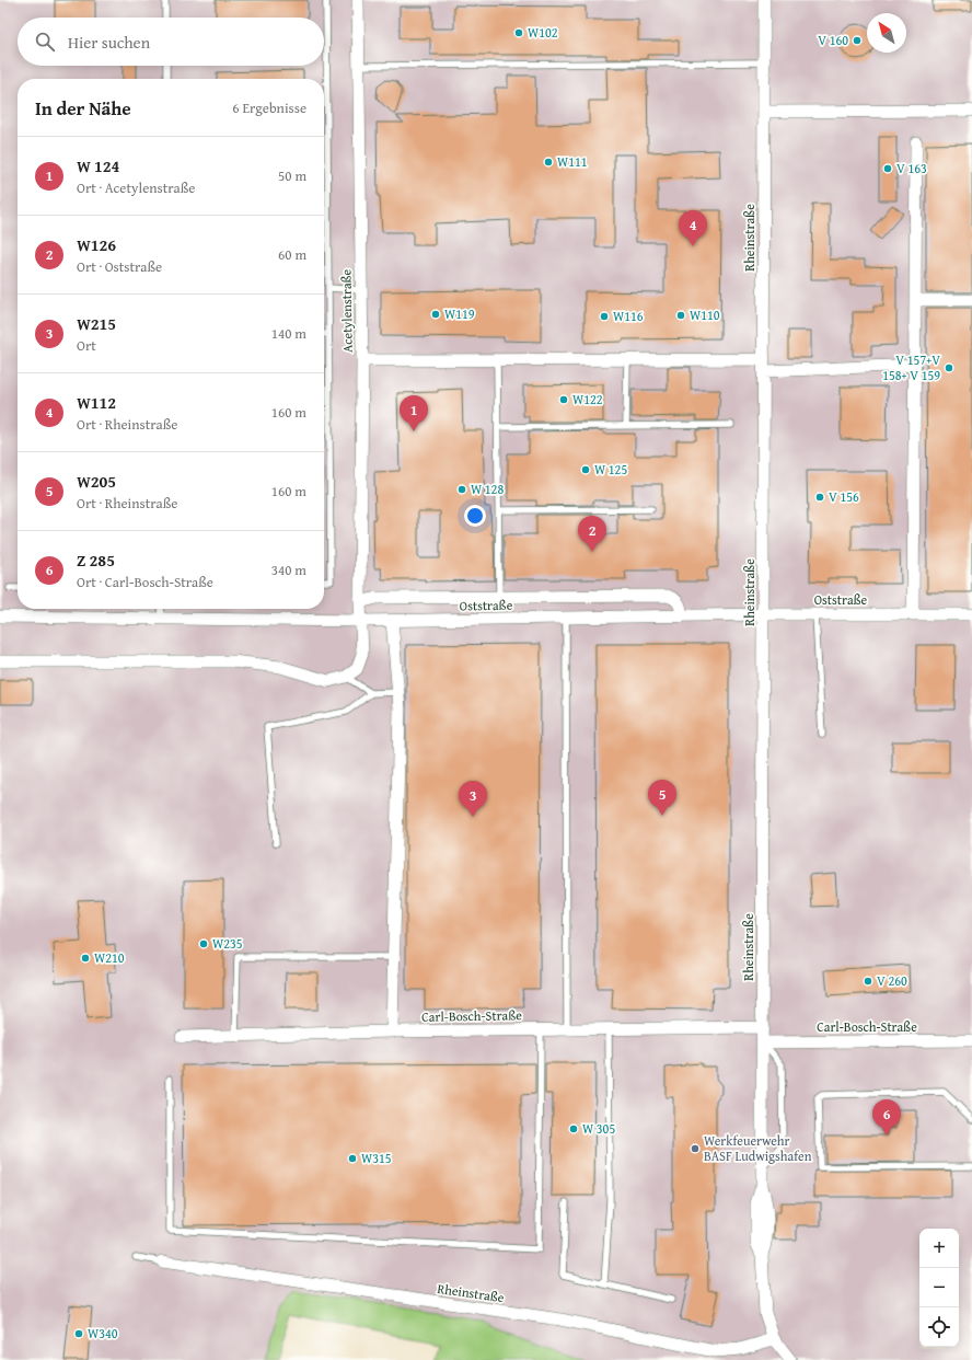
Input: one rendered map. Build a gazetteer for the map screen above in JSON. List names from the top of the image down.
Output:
{
  "streets": {
    "street": [
      "Rheinstraße",
      "Acetylenstraße",
      "Oststraße",
      "Carl-Bosch-Straße"
    ]
  },
  "crossings": [
    ["Rheinstraße", "Oststraße"],
    ["Rheinstraße", "Carl-Bosch-Straße"],
    ["Acetylenstraße", "Oststraße"]
  ],
  "places": [
    "W102",
    "V 160",
    "W111",
    "V 163",
    "W119",
    "W110",
    "W116",
    "V 157+V 158+ V 159",
    "W122",
    "W 125",
    "W 128",
    "V 156",
    "W235",
    "W210",
    "V 260",
    "W 305",
    "Werkfeuerwehr BASF Ludwigshafen",
    "W315",
    "W340"
  ],
  "north": "top left",
  "page": {
    "search": "Hier suchen",
    "heading": ["In der Nähe", "6 Ergebnisse"],
    "list": [
      {
        "mark": "1",
        "name": "W 124",
        "note": "Ort · Acetylenstraße",
        "value": "50 m"
      },
      {
        "mark": "2",
        "name": "W126",
        "note": "Ort · Oststraße",
        "value": "60 m"
      },
      {
        "mark": "3",
        "name": "W215",
        "note": "Ort",
        "value": "140 m"
      },
      {
        "mark": "4",
        "name": "W112",
        "note": "Ort · Rheinstraße",
        "value": "160 m"
      },
      {
        "mark": "5",
        "name": "W205",
        "note": "Ort · Rheinstraße",
        "value": "160 m"
      },
      {
        "mark": "6",
        "name": "Z 285",
        "note": "Ort · Carl-Bosch-Straße",
        "value": "340 m"
      }
    ],
    "pins": [
      "4",
      "1",
      "2",
      "5",
      "3",
      "6"
    ],
    "map_buttons": ["+", "−"]
  }
}
